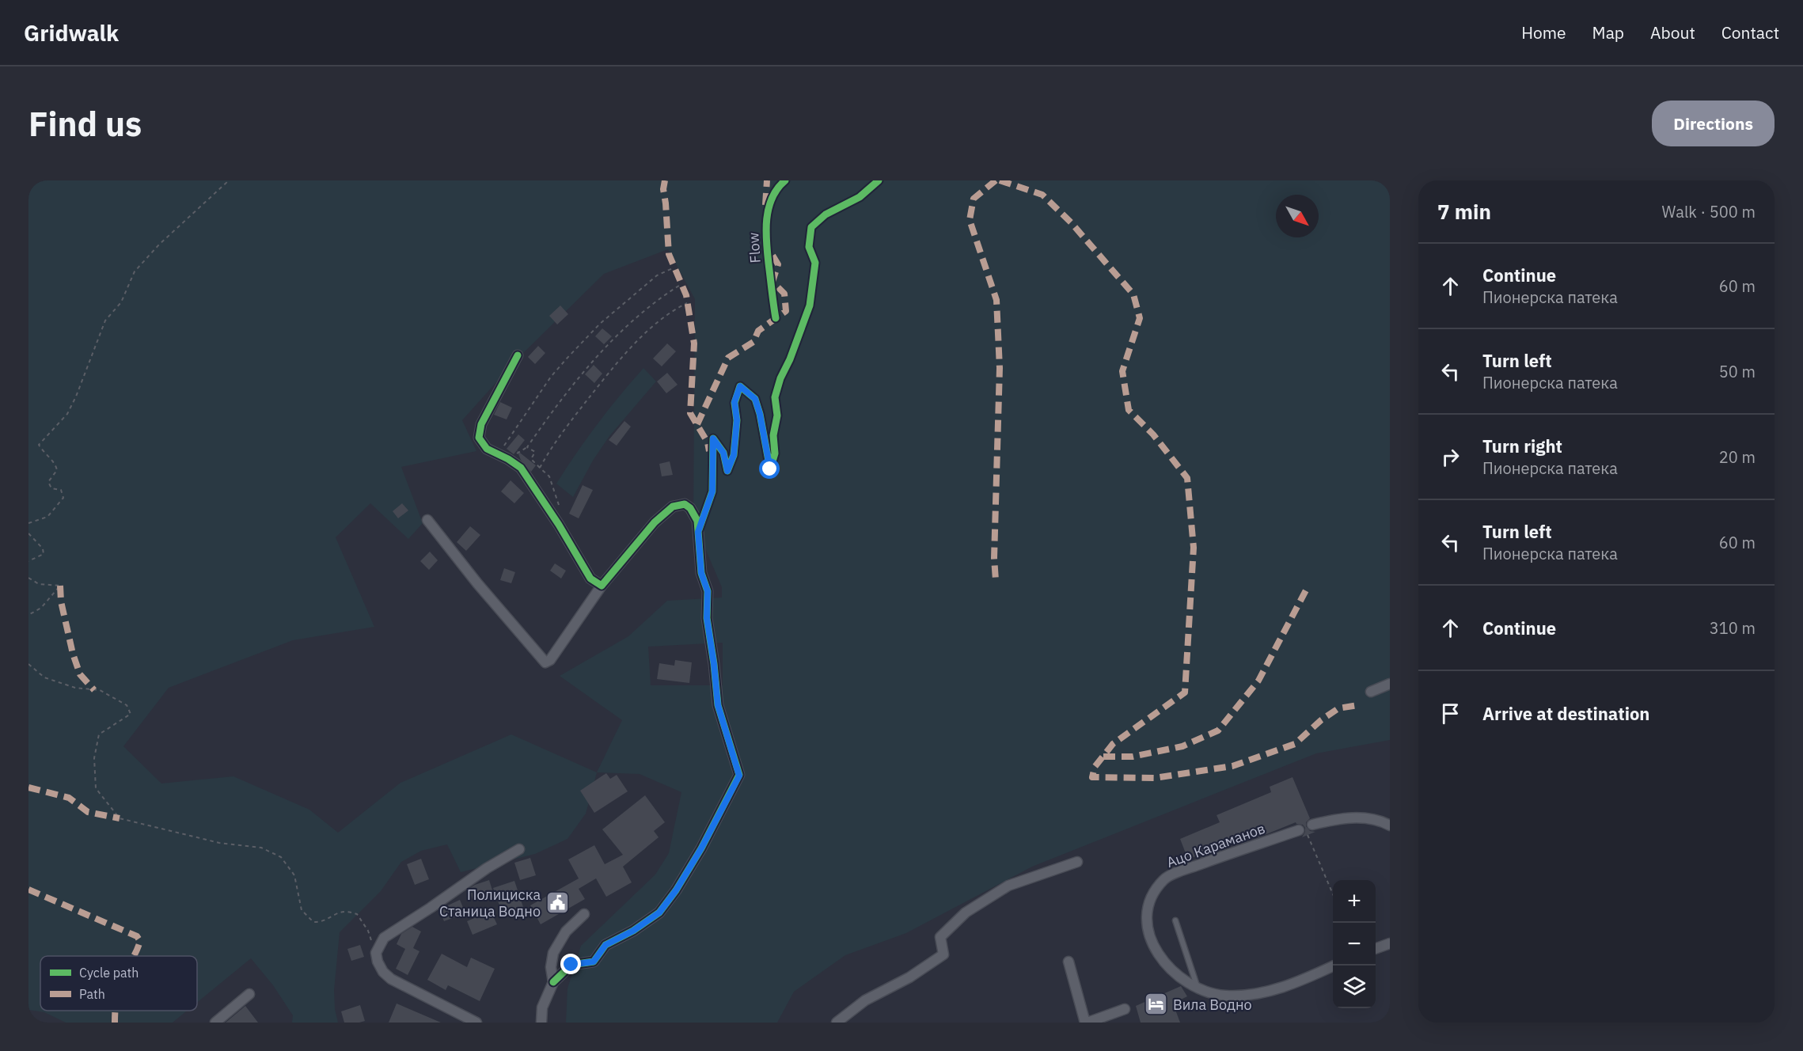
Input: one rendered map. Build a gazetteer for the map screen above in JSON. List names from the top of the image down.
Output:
{
  "streets": {
    "street": ["Ацо Караманов"],
    "cycle path": ["Flow"]
  },
  "places": {
    "public building": ["Полициска Станица Водно"],
    "hotel": ["Вила Водно"]
  },
  "legend": ["Cycle path", "Path"],
  "north": "bottom right",
  "page": {
    "header": "Gridwalk",
    "nav": [
      "Home",
      "Map",
      "About",
      "Contact"
    ],
    "buttons": "Directions",
    "title": "Find us",
    "heading": ["7 min", "Walk · 500 m"],
    "list": [
      ["Continue", "Пионерска патека", "60 m"],
      ["Turn left", "Пионерска патека", "50 m"],
      ["Turn right", "Пионерска патека", "20 m"],
      ["Turn left", "Пионерска патека", "60 m"],
      ["Continue", "310 m"],
      "Arrive at destination"
    ],
    "map_buttons": ["+", "−"]
  }
}
